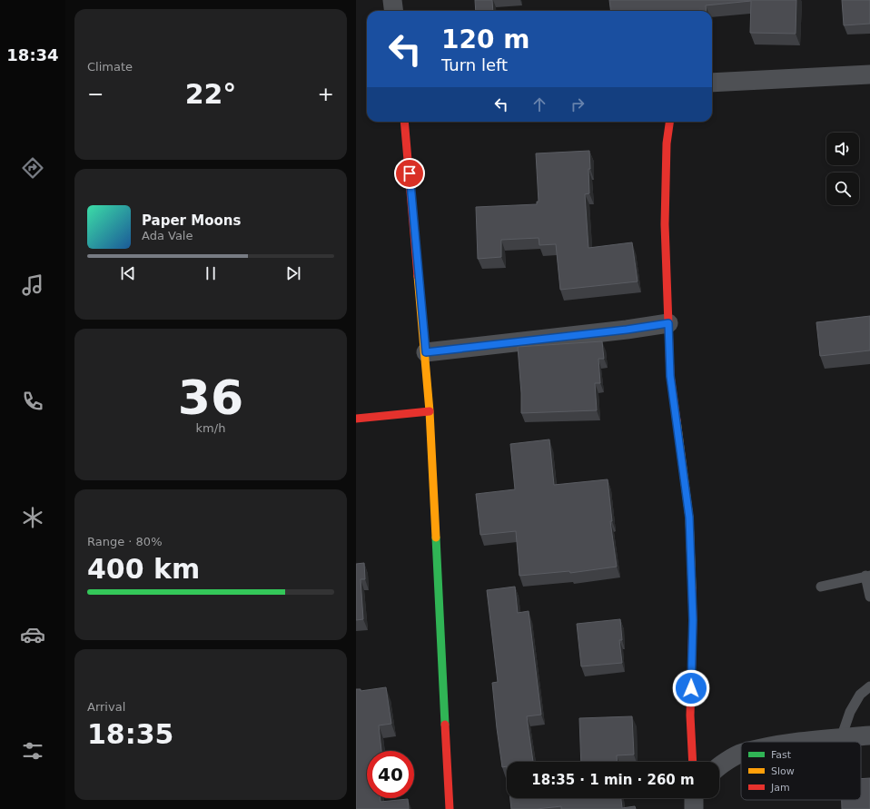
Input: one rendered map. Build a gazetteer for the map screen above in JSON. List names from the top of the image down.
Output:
{
  "legend": ["Fast", "Slow", "Jam"],
  "page": {
    "tabs": "18:34",
    "tile": [
      "Climate",
      ["36", "km/h"],
      ["Range · 80%", "400 km"],
      ["Arrival", "18:35"]
    ],
    "turn": ["120 m", "Turn left"],
    "heat": ["−", "22°", "+"],
    "song": ["Paper Moons", "Ada Vale"],
    "limit": "40",
    "trip": "18:35 · 1 min · 260 m"
  }
}
